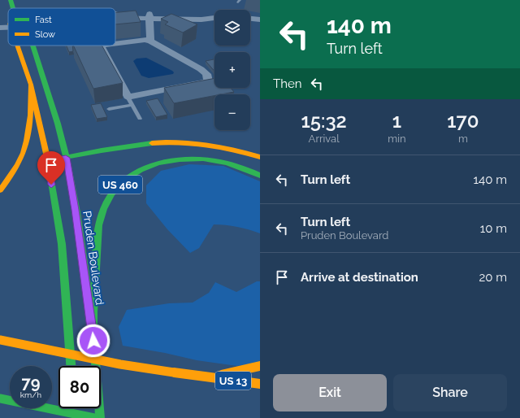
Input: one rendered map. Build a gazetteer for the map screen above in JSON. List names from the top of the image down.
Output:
{
  "streets": {
    "main road": ["US 460", "Pruden Boulevard", "US 13"]
  },
  "crossings": [
    ["US 460", "Pruden Boulevard"]
  ],
  "legend": ["Fast", "Slow"],
  "page": {
    "turn": ["140 m", "Turn left"],
    "map_buttons": ["+", "−"],
    "then": "Then",
    "eta": [
      "15:32",
      "Arrival",
      "1",
      "min",
      "170",
      "m"
    ],
    "list": [
      {
        "name": "Turn left",
        "value": "140 m"
      },
      {
        "name": "Turn left",
        "note": "Pruden Boulevard",
        "value": "10 m"
      },
      {
        "name": "Arrive at destination",
        "value": "20 m"
      }
    ],
    "speed": "79 km/h",
    "limit": "80",
    "buttons": ["Exit", "Share"]
  }
}
